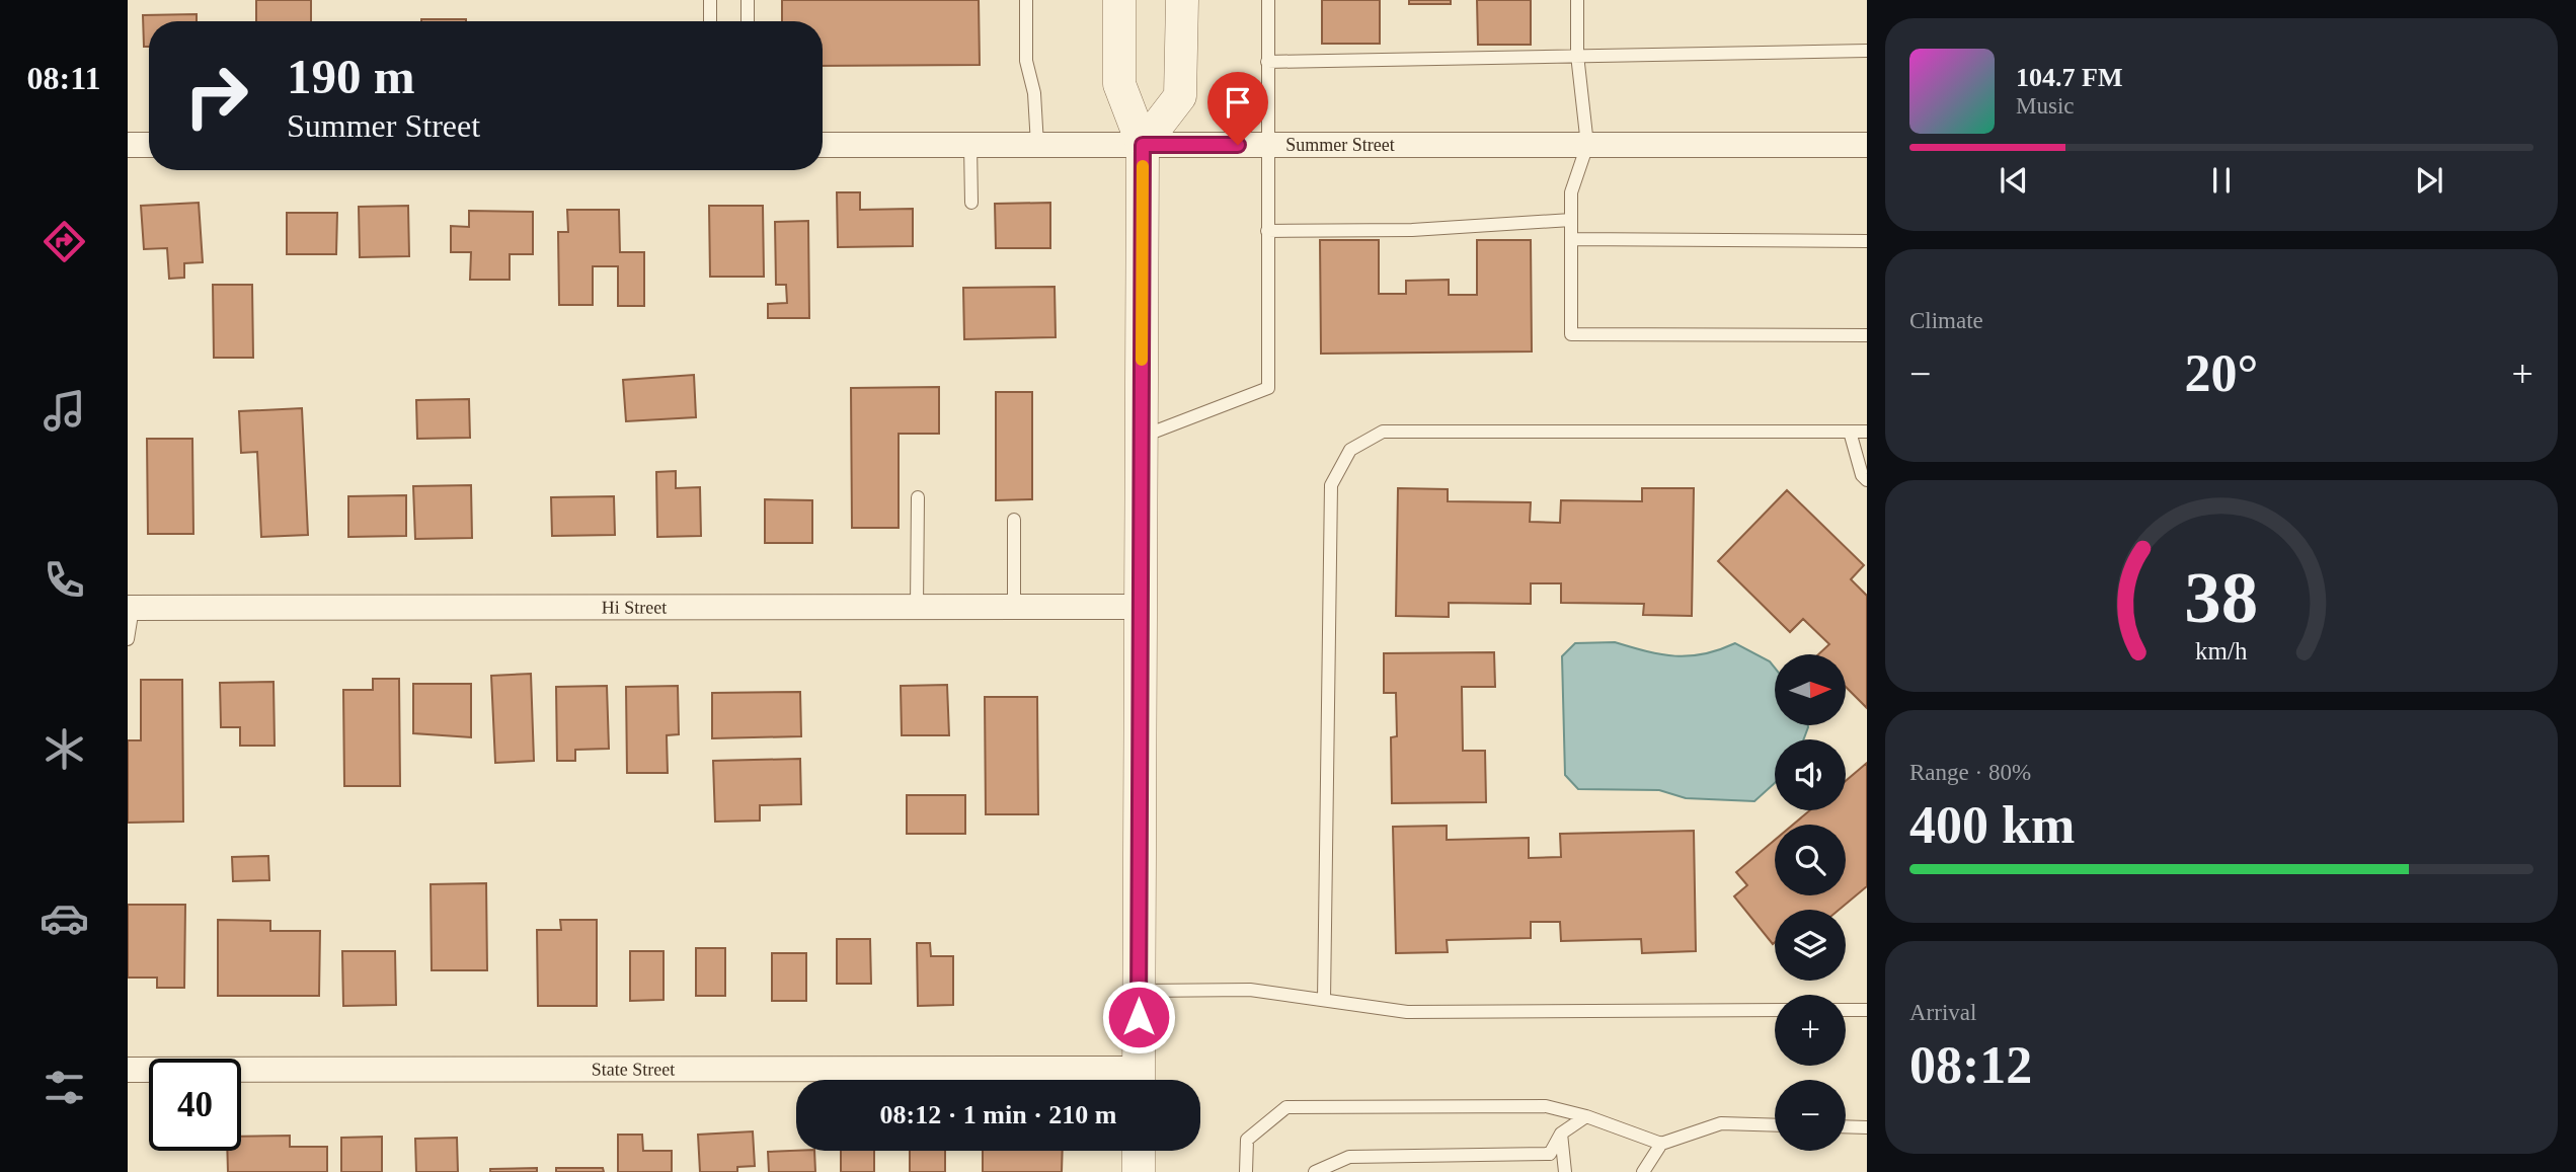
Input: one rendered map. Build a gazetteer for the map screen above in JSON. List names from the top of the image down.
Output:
{
  "streets": {
    "street": ["Summer Street", "Hi Street", "State Street"]
  },
  "north": "right",
  "page": {
    "tabs": "08:11",
    "turn": ["190 m", "Summer Street"],
    "song": ["104.7 FM", "Music"],
    "tile": [
      "Climate",
      ["Range · 80%", "400 km"],
      ["Arrival", "08:12"]
    ],
    "heat": ["−", "20°", "+"],
    "map_buttons": ["+", "−"],
    "limit": "40",
    "trip": "08:12 · 1 min · 210 m",
    "gauge": ["38", "km/h"]
  }
}
